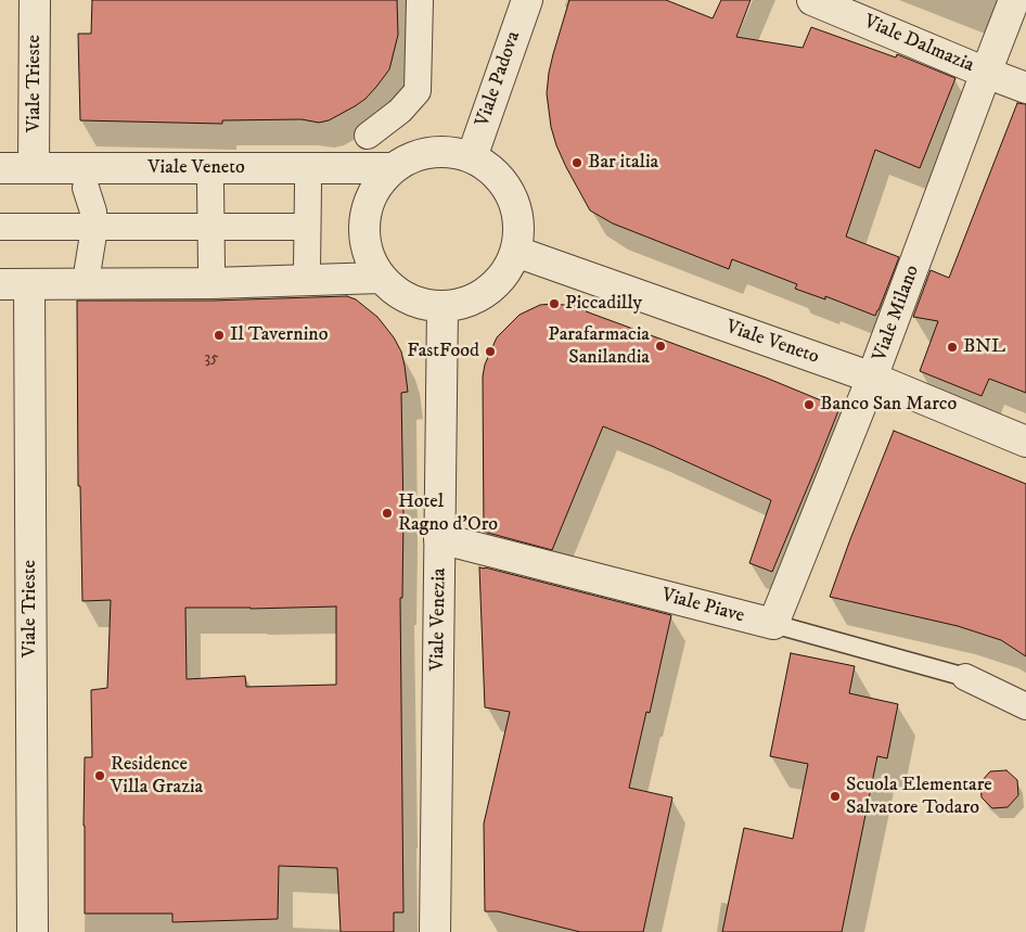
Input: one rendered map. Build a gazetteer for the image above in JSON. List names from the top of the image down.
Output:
{
  "streets": {
    "street": [
      "Viale Dalmazia",
      "Viale Padova",
      "Viale Trieste",
      "Viale Veneto",
      "Viale Milano",
      "Viale Piave",
      "Viale Venezia"
    ]
  },
  "crossings": [
    ["Viale Dalmazia", "Viale Milano"],
    ["Viale Padova", "Viale Veneto"],
    ["Viale Padova", "Viale Venezia"],
    ["Viale Trieste", "Viale Veneto"],
    ["Viale Veneto", "Viale Milano"],
    ["Viale Veneto", "Viale Venezia"],
    ["Viale Milano", "Viale Piave"],
    ["Viale Piave", "Viale Venezia"]
  ],
  "places": [
    "Bar italia",
    "Piccadilly",
    "Il Tavernino",
    "Parafarmacia Sanilandia",
    "BNL",
    "FastFood",
    "Banco San Marco",
    "Hotel Ragno d'Oro",
    "Residence Villa Grazia",
    "Scuola Elementare Salvatore Todaro"
  ],
  "house_numbers": ["35"]
}
